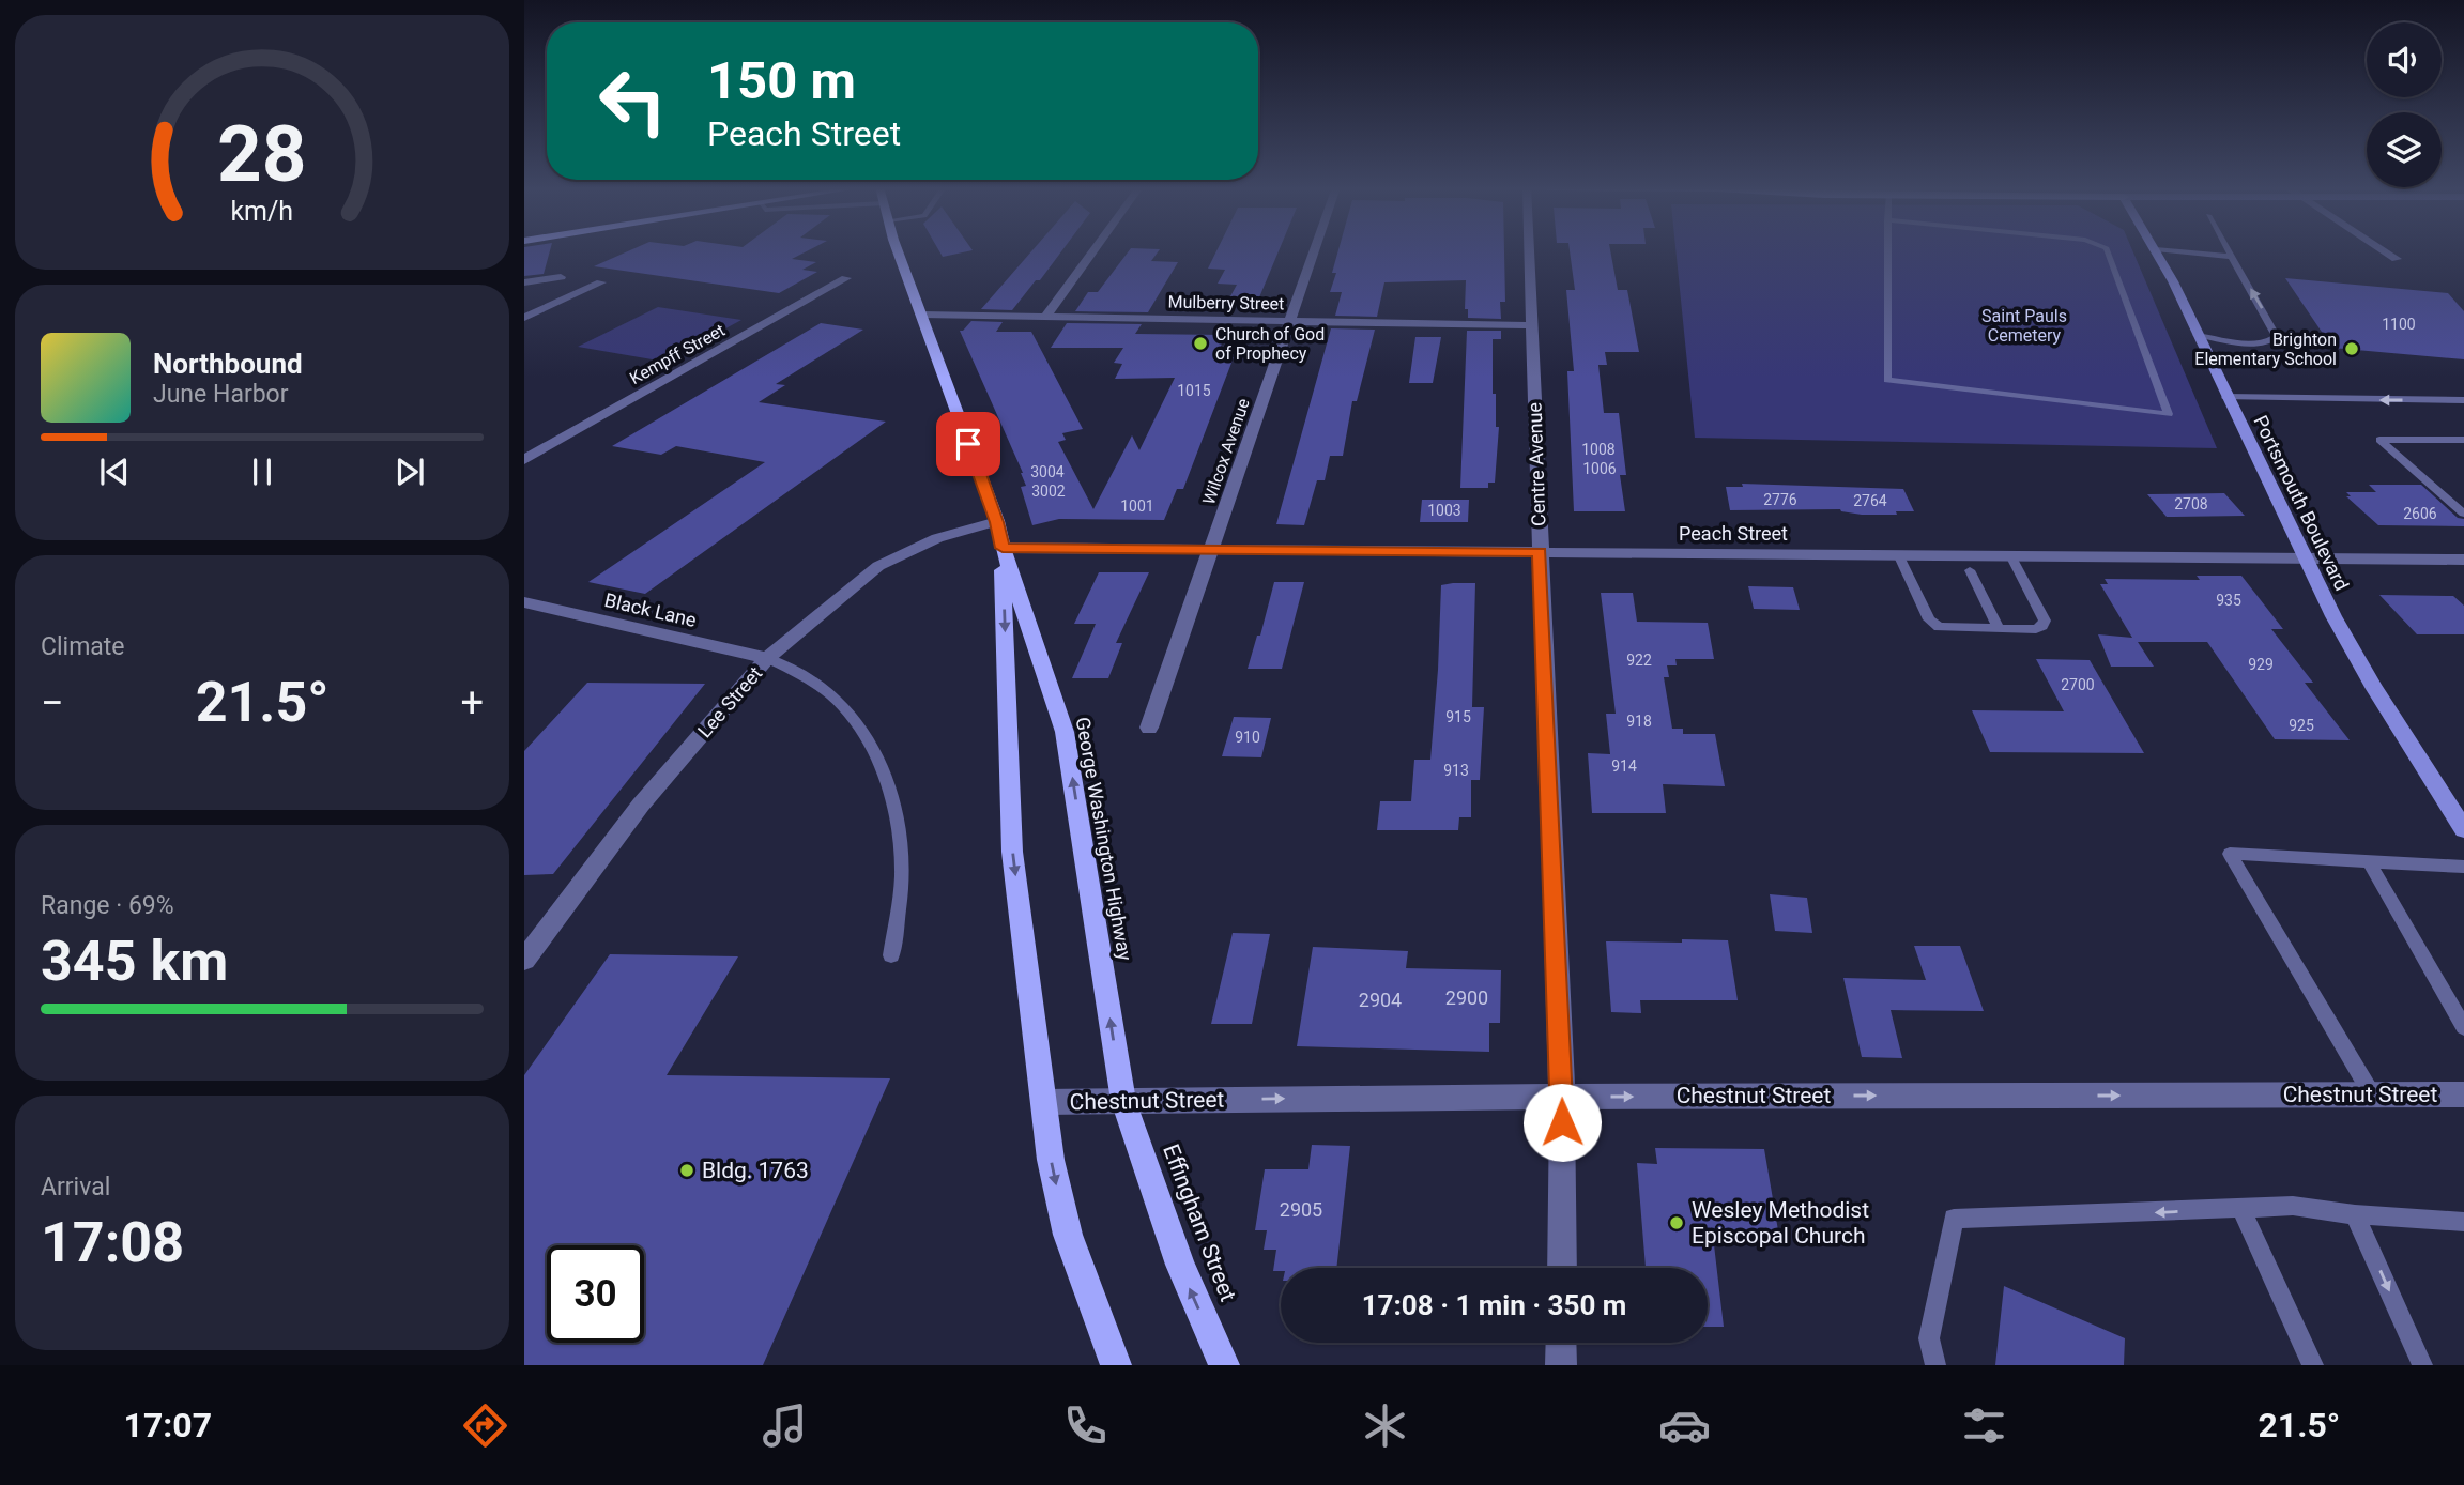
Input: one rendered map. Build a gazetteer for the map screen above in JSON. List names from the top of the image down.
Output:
{
  "streets": {
    "main road": ["Portsmouth Boulevard", "George Washington Highway", "Effingham Street"],
    "street": [
      "Mulberry Street",
      "Kempff Street",
      "Wilcox Avenue",
      "Centre Avenue",
      "Peach Street",
      "Black Lane",
      "Lee Street",
      "Chestnut Street"
    ]
  },
  "crossings": [
    ["Mulberry Street", "Wilcox Avenue"],
    ["Mulberry Street", "Centre Avenue"],
    ["Mulberry Street", "George Washington Highway"],
    ["Wilcox Avenue", "Peach Street"],
    ["Centre Avenue", "Peach Street"],
    ["Centre Avenue", "Chestnut Street"],
    ["Portsmouth Boulevard", "Peach Street"],
    ["Peach Street", "George Washington Highway"],
    ["Black Lane", "Lee Street"],
    ["Lee Street", "George Washington Highway"],
    ["George Washington Highway", "Chestnut Street"],
    ["George Washington Highway", "Effingham Street"],
    ["Chestnut Street", "Effingham Street"]
  ],
  "one_way": ["Chestnut Street"],
  "parks": ["Saint Pauls Cemetery"],
  "places": [
    "Church of God of Prophecy",
    "Brighton Elementary School",
    "Bldg. 1763",
    "Wesley Methodist Episcopal Church"
  ],
  "house_numbers": [
    "1100",
    "1015",
    "1008",
    "1006",
    "3004",
    "3002",
    "2776",
    "2764",
    "2708",
    "1001",
    "1003",
    "2606",
    "935",
    "922",
    "929",
    "2700",
    "915",
    "918",
    "925",
    "910",
    "914",
    "913",
    "2900",
    "2904",
    "2905"
  ],
  "page": {
    "turn": ["150 m", "Peach Street"],
    "song": ["Northbound", "June Harbor"],
    "tile": [
      "Climate",
      ["Range · 69%", "345 km"],
      ["Arrival", "17:08"]
    ],
    "heat": ["−", "21.5°", "+"],
    "limit": "30",
    "trip": "17:08 · 1 min · 350 m",
    "tabs": ["17:07", "21.5°"],
    "gauge": ["28", "km/h"]
  }
}
